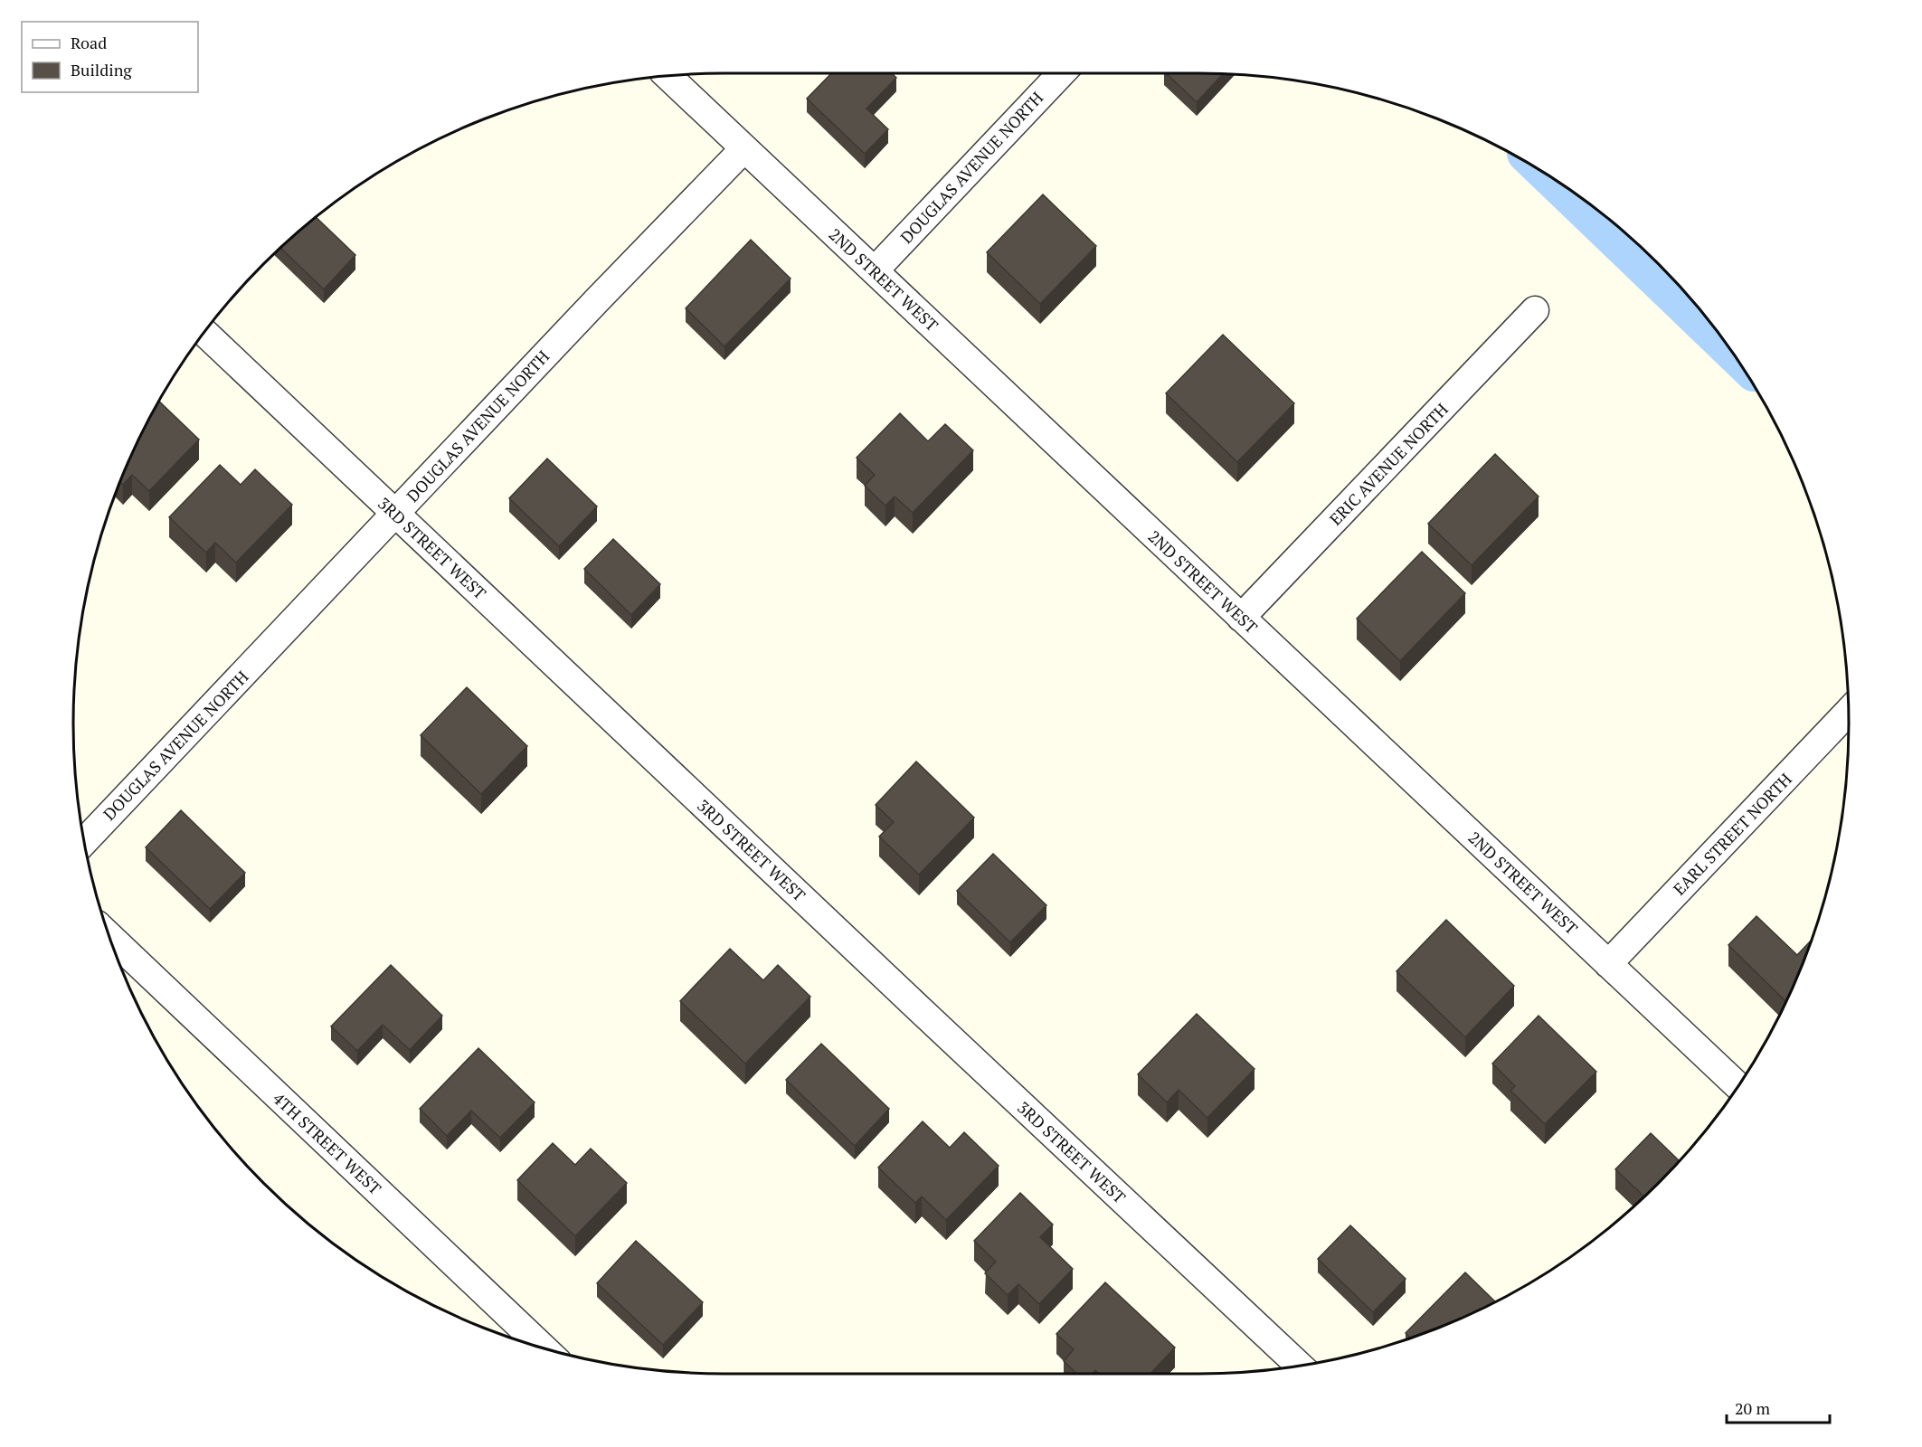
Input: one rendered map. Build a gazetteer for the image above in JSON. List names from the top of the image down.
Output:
{
  "streets": {
    "street": [
      "DOUGLAS AVENUE NORTH",
      "2ND STREET WEST",
      "ERIC AVENUE NORTH",
      "3RD STREET WEST",
      "EARL STREET NORTH",
      "4TH STREET WEST"
    ]
  },
  "crossings": [
    ["DOUGLAS AVENUE NORTH", "2ND STREET WEST"],
    ["DOUGLAS AVENUE NORTH", "3RD STREET WEST"],
    ["2ND STREET WEST", "ERIC AVENUE NORTH"],
    ["2ND STREET WEST", "EARL STREET NORTH"]
  ],
  "legend": ["Road", "Building"],
  "scale_bar": "20 m"
}
